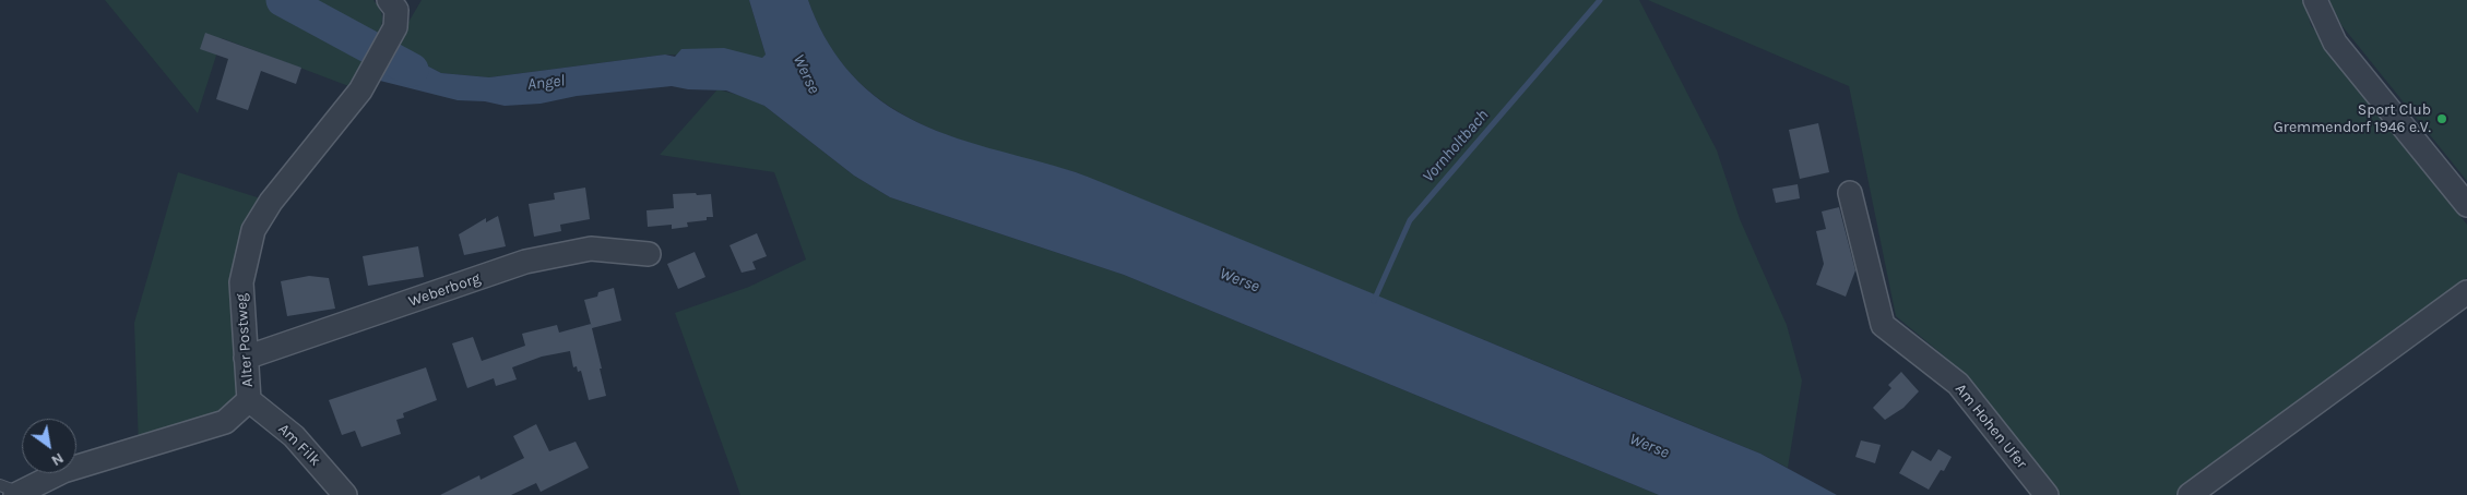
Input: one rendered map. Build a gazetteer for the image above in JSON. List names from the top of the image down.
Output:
{
  "streets": {
    "street": [
      "Weberborg",
      "Alter Postweg",
      "Am Hohen Ufer",
      "Am Filk"
    ]
  },
  "crossings": [
    ["Weberborg", "Alter Postweg"],
    ["Alter Postweg", "Am Filk"]
  ],
  "water": ["Werse", "Angel", "Vornholtbach"],
  "places": ["Sport Club Gremmendorf 1946 e.V."],
  "north": "bottom right"
}
